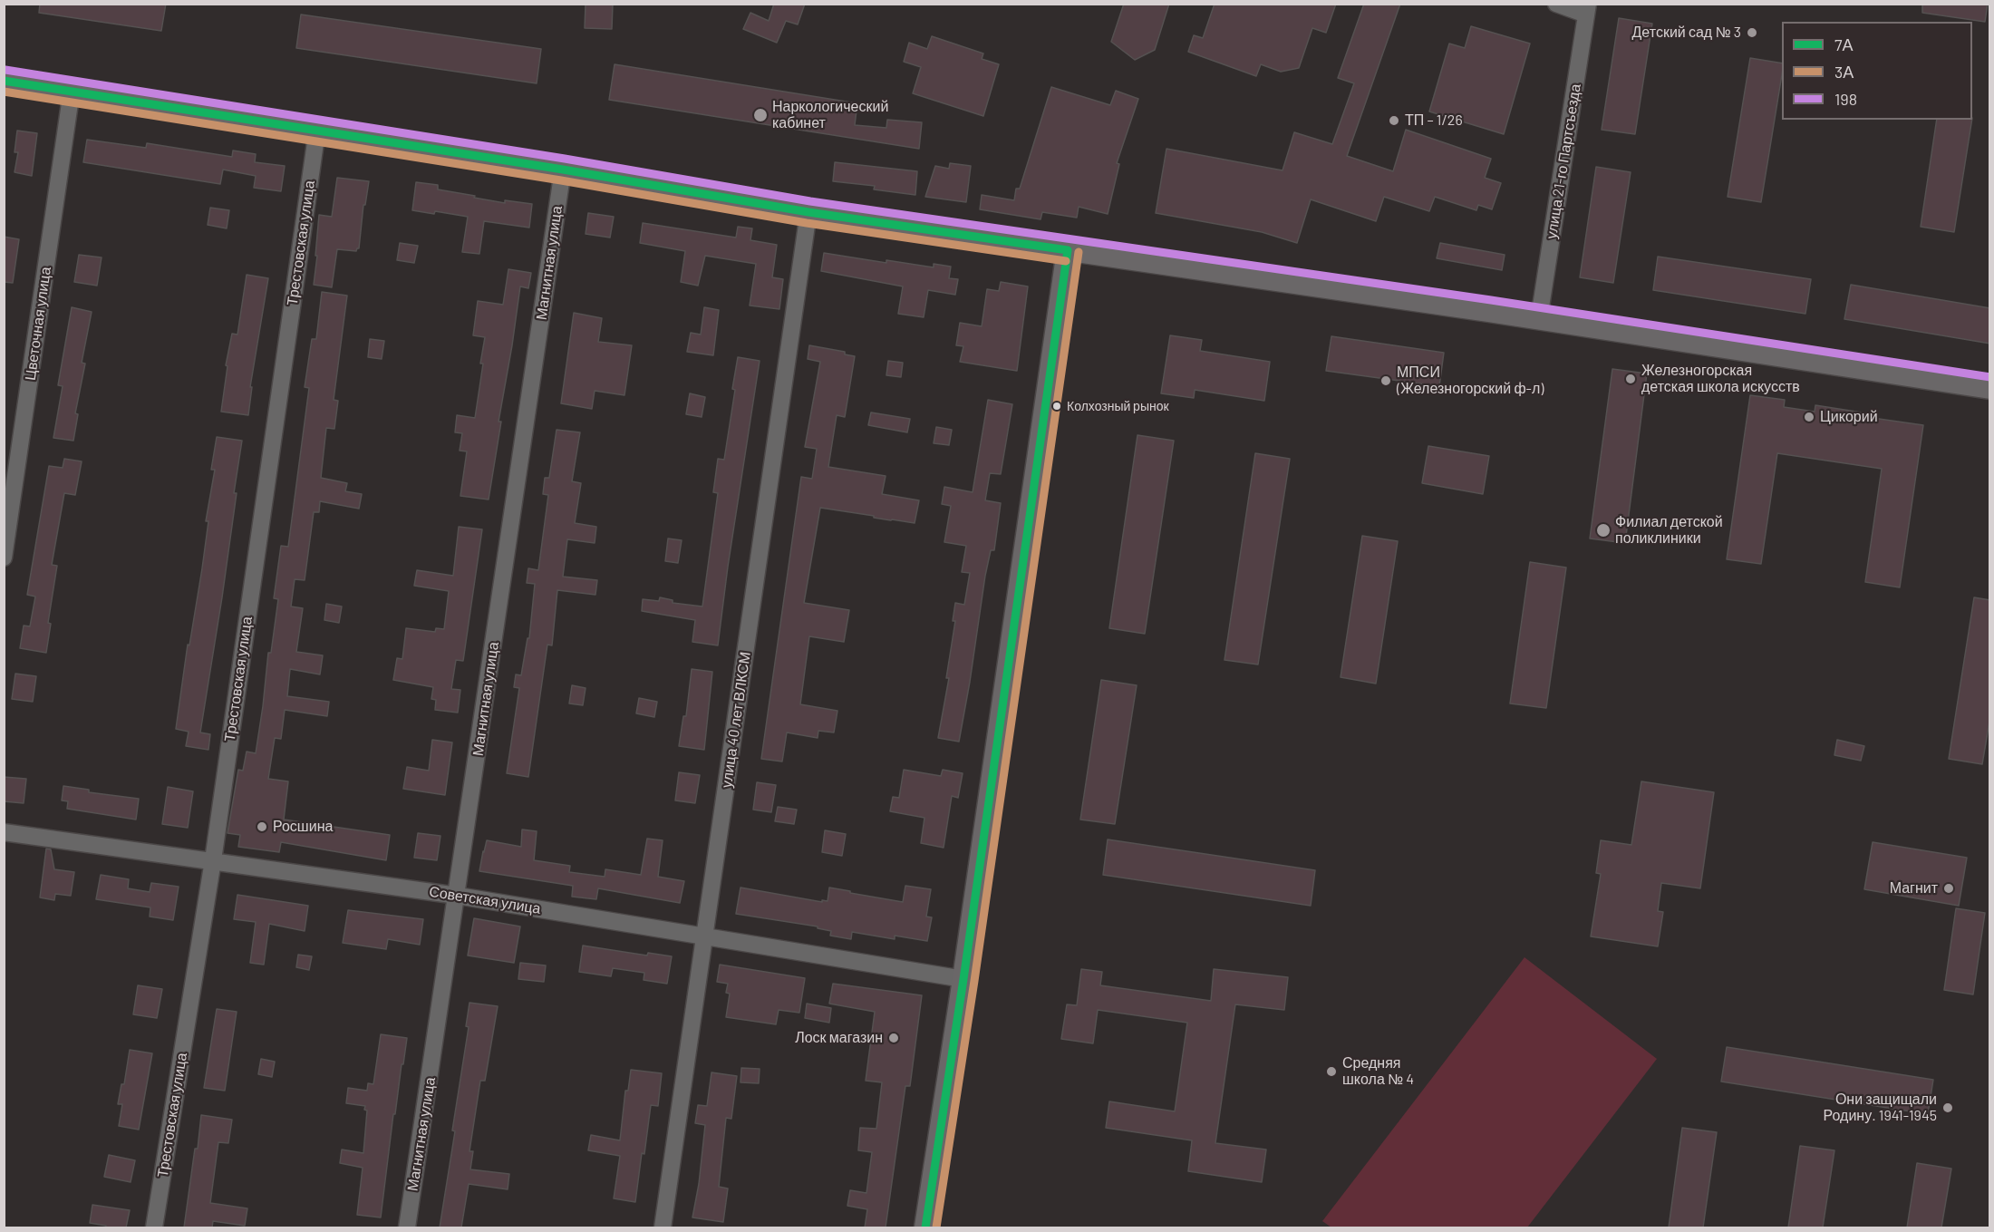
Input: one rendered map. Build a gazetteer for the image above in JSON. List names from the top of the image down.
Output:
{
  "streets": {
    "street": [
      "улица 21-го Партсъезда",
      "Трестовская улица",
      "Магнитная улица",
      "Цветочная улица",
      "улица 40 лет ВЛКСМ",
      "Советская улица"
    ]
  },
  "crossings": [
    ["Трестовская улица", "Советская улица"],
    ["Магнитная улица", "Советская улица"],
    ["улица 40 лет ВЛКСМ", "Советская улица"]
  ],
  "places": [
    "Детский сад № 3",
    "Наркологический кабинет",
    "ТП – 1/26",
    "Железногорская детская школа искусств",
    "МПСИ (Железногорский ф-л)",
    "Колхозный рынок",
    "Цикорий",
    "Филиал детской поликлиники",
    "Росшина",
    "Магнит",
    "Лоск магазин",
    "Средняя школа № 4",
    "Они защищали Родину. 1941-1945"
  ],
  "lines": ["transit line 198", "transit line 7А", "transit line 3А"],
  "legend": ["7А", "3А", "198"]
}
